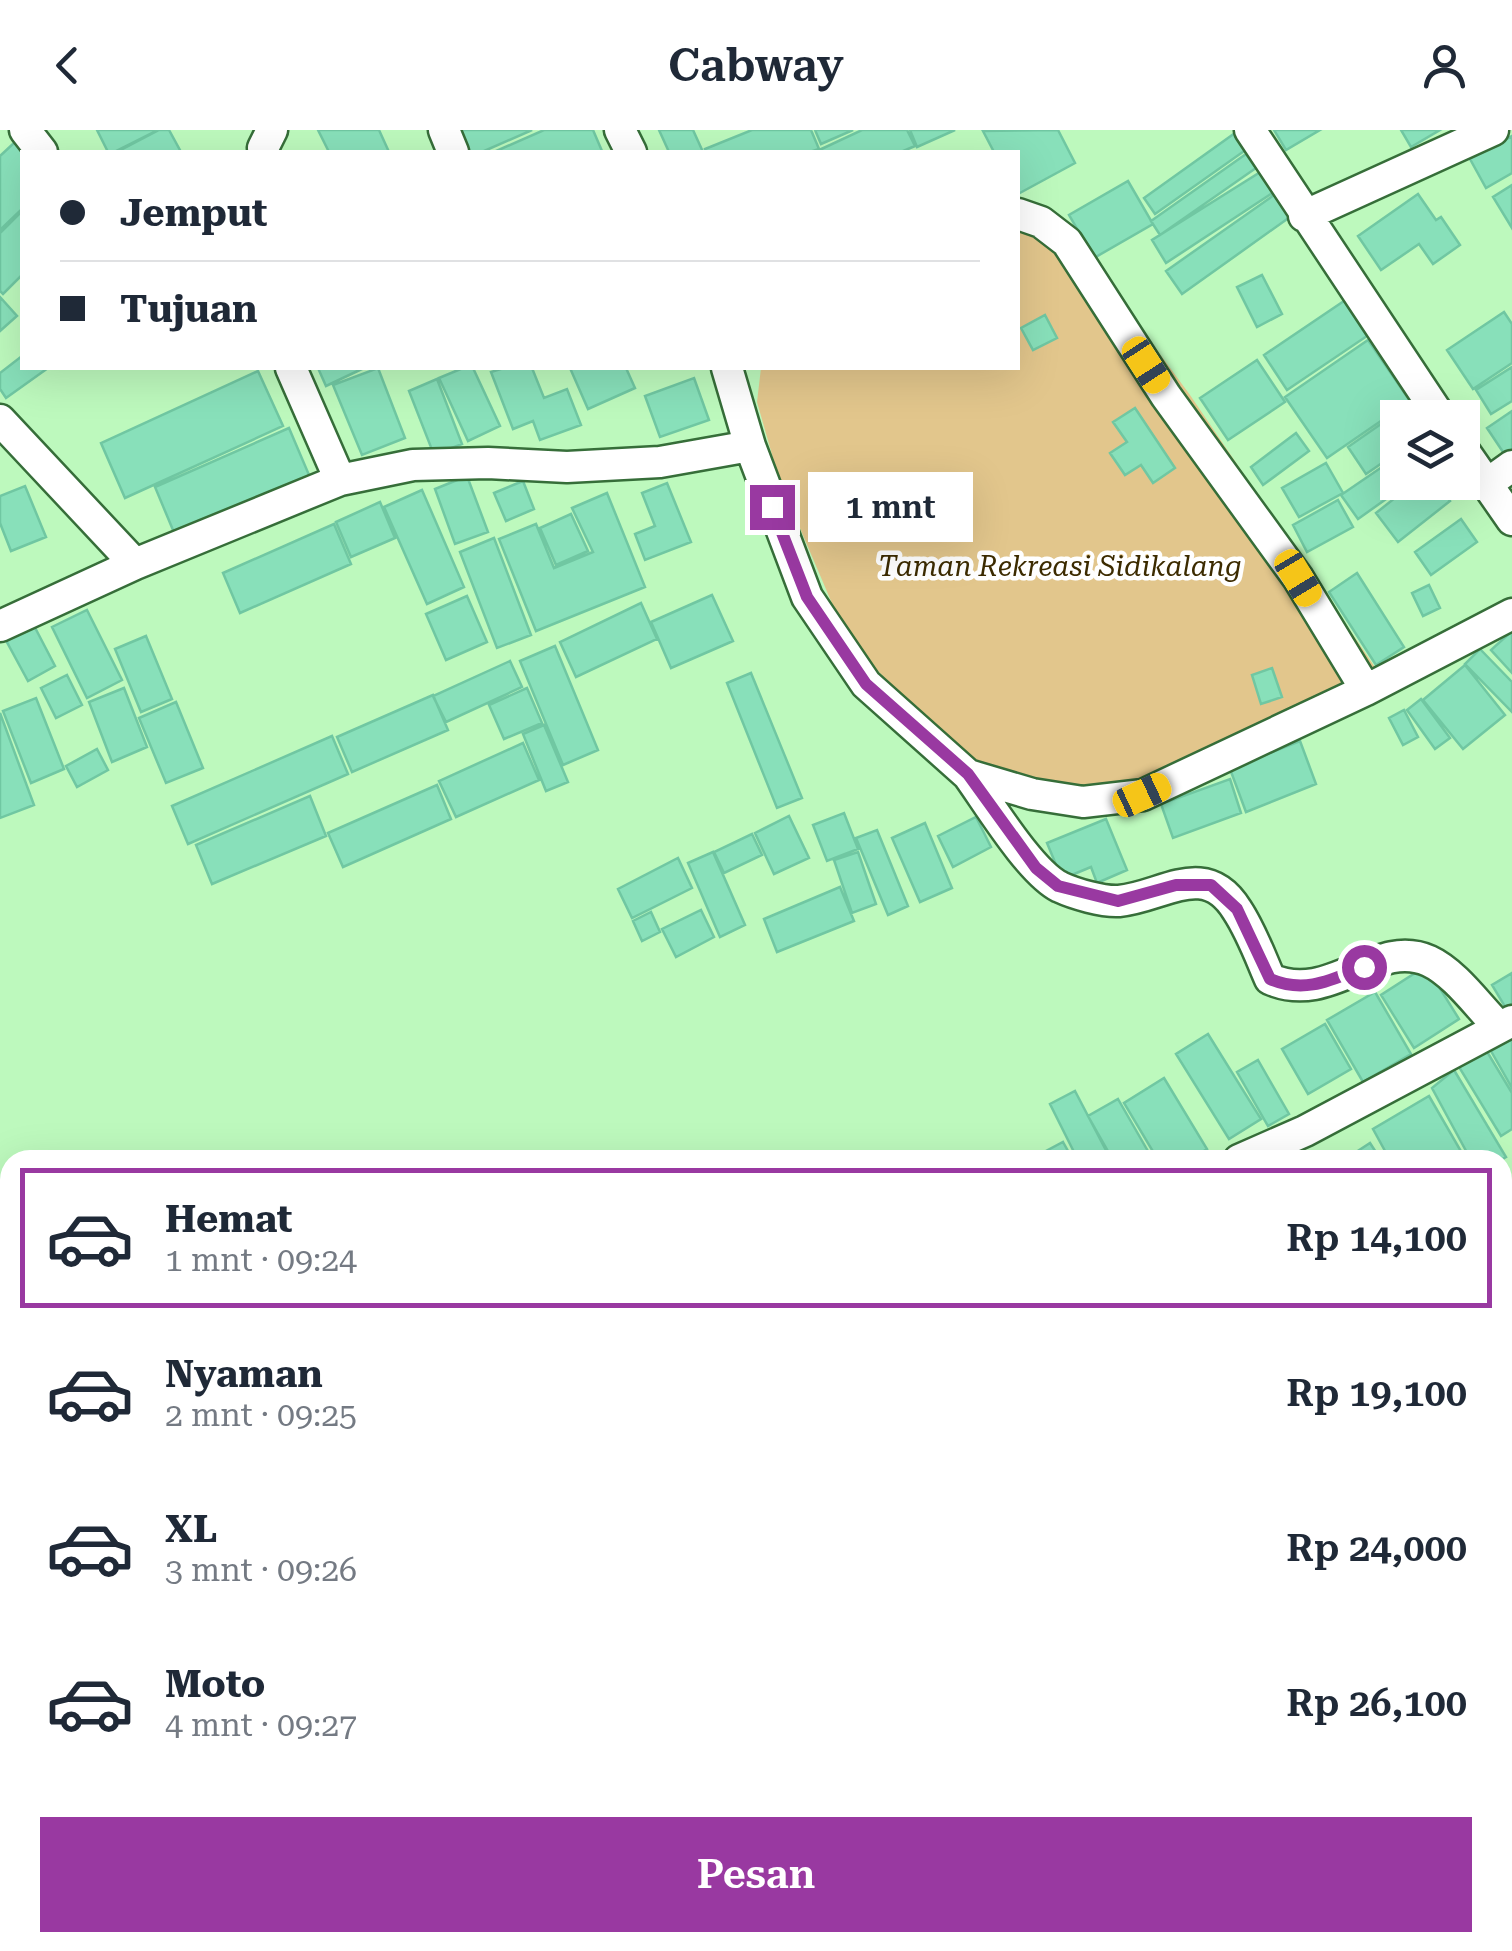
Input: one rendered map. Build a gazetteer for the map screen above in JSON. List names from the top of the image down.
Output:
{
  "parks": ["Taman Rekreasi Sidikalang"],
  "page": {
    "header": "Cabway",
    "banner": ["Jemput", "Tujuan"],
    "bubble": "1 mnt",
    "list": [
      {
        "name": "Hemat",
        "note": "1 mnt · 09:24",
        "value": "Rp 14,100"
      },
      {
        "name": "Nyaman",
        "note": "2 mnt · 09:25",
        "value": "Rp 19,100"
      },
      {
        "name": "XL",
        "note": "3 mnt · 09:26",
        "value": "Rp 24,000"
      },
      {
        "name": "Moto",
        "note": "4 mnt · 09:27",
        "value": "Rp 26,100"
      }
    ],
    "buttons": "Pesan"
  }
}
